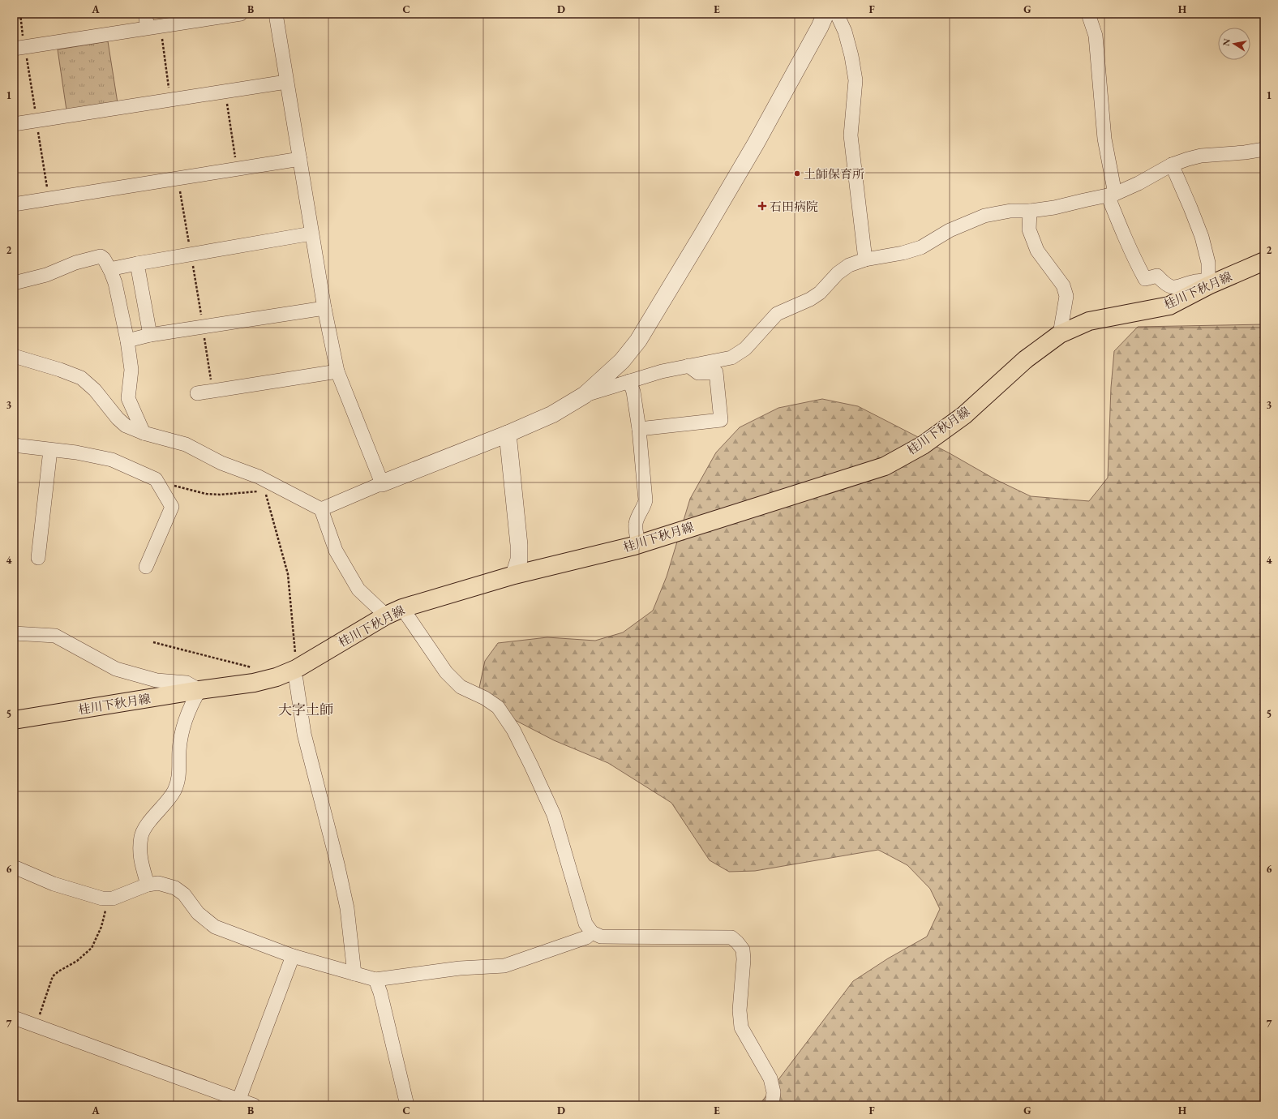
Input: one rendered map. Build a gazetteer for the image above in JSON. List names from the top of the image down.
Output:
{
  "streets": {
    "main road": ["桂川下秋月線"]
  },
  "districts": ["大字土師"],
  "places": {
    "other": ["土師保育所"],
    "health": ["石田病院"]
  },
  "north": "left",
  "grid": {
    "columns": [
      "A",
      "B",
      "C",
      "D",
      "E",
      "F",
      "G",
      "H"
    ],
    "rows": [
      "1",
      "2",
      "3",
      "4",
      "5",
      "6",
      "7"
    ]
  }
}
